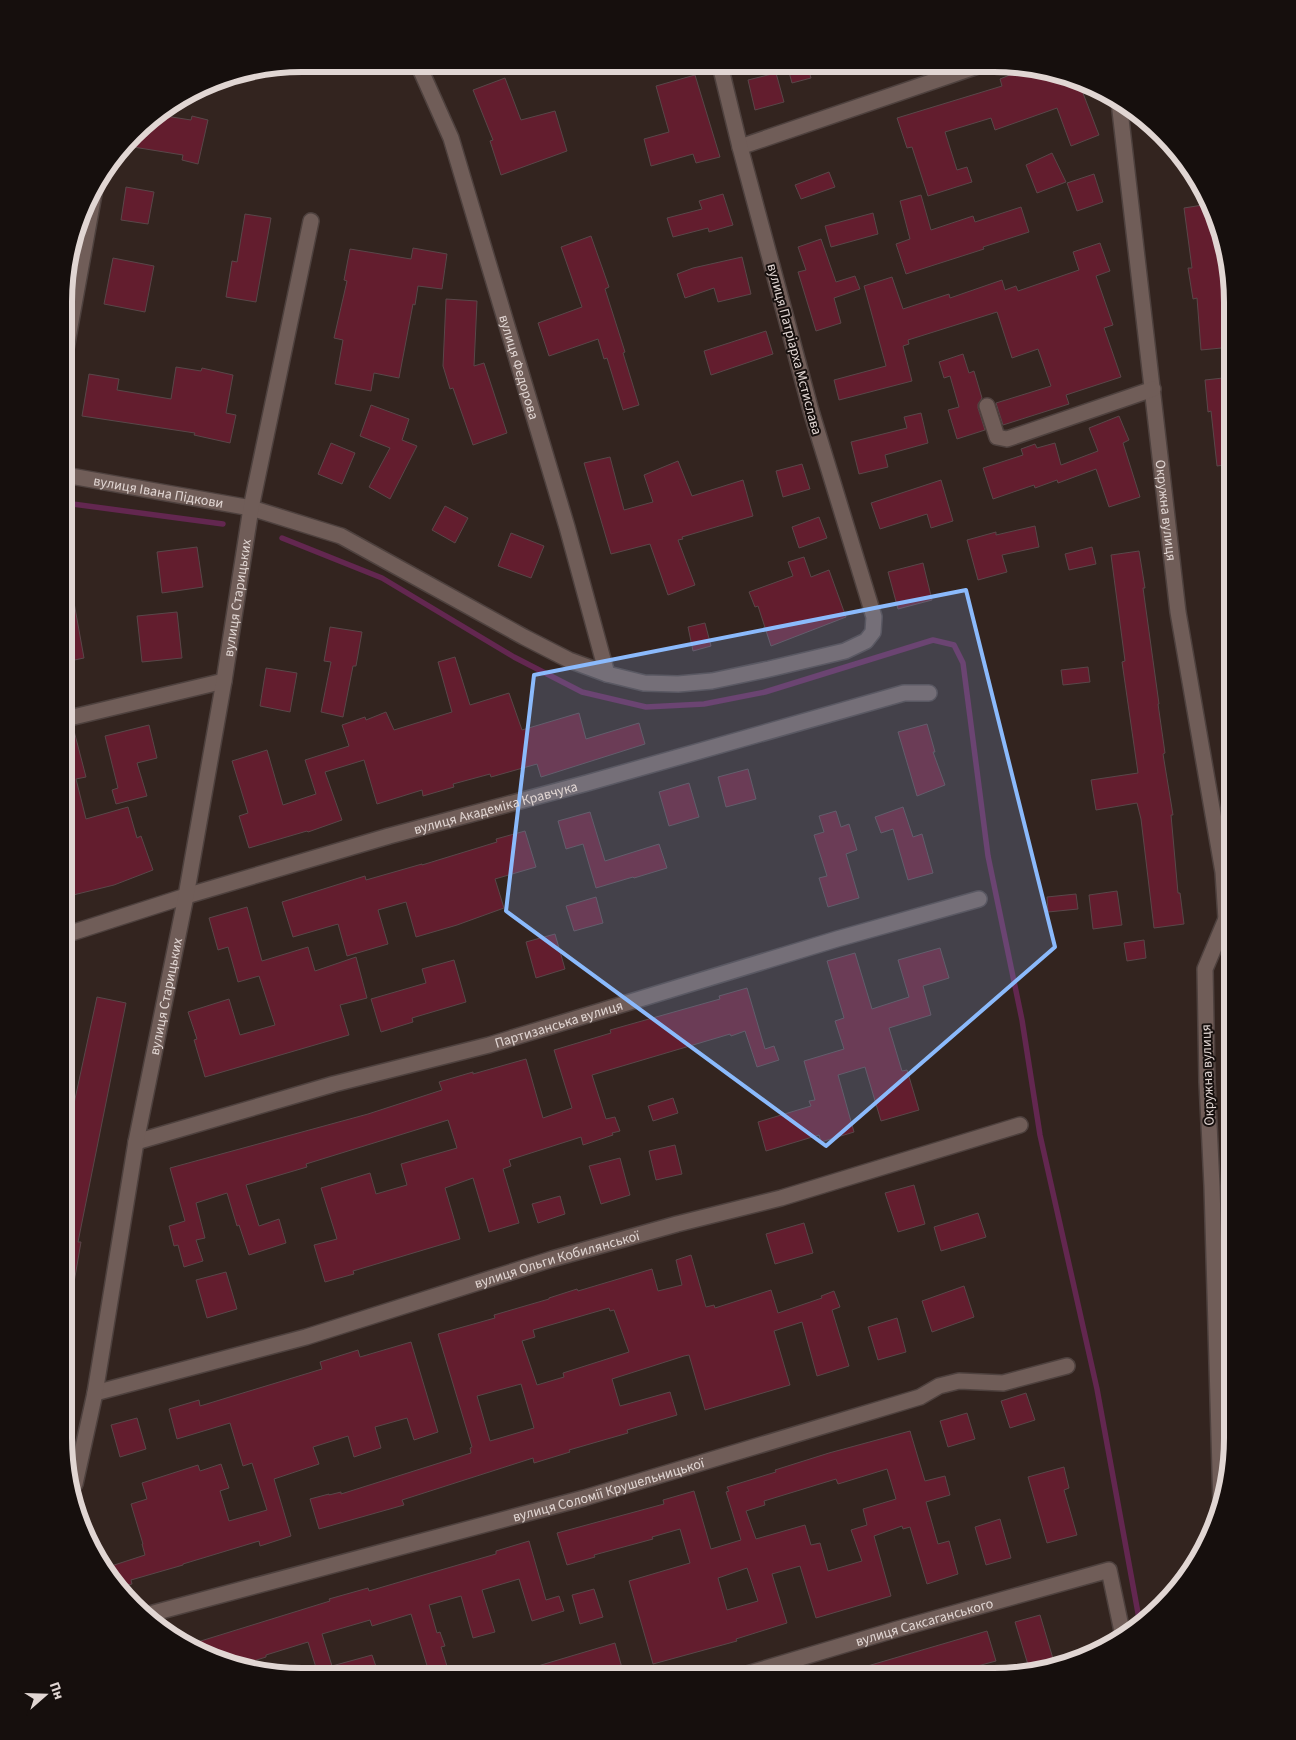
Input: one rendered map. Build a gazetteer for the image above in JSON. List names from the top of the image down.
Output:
{
  "streets": {
    "street": [
      "вулиця Патріарха Мстислава",
      "вулиця Федорова",
      "вулиця Івана Підкови",
      "Окружна вулиця",
      "вулиця Старицьких",
      "вулиця Академіка Кравчука",
      "Партизанська вулиця",
      "вулиця Ольги Кобилянської",
      "вулиця Соломії Крушельницької",
      "вулиця Саксаганського"
    ]
  },
  "crossings": [
    ["вулиця Патріарха Мстислава", "вулиця Івана Підкови"],
    ["вулиця Федорова", "вулиця Івана Підкови"],
    ["вулиця Івана Підкови", "вулиця Старицьких"],
    ["вулиця Старицьких", "вулиця Академіка Кравчука"],
    ["вулиця Старицьких", "Партизанська вулиця"],
    ["вулиця Старицьких", "вулиця Ольги Кобилянської"]
  ],
  "north": "right"
}
